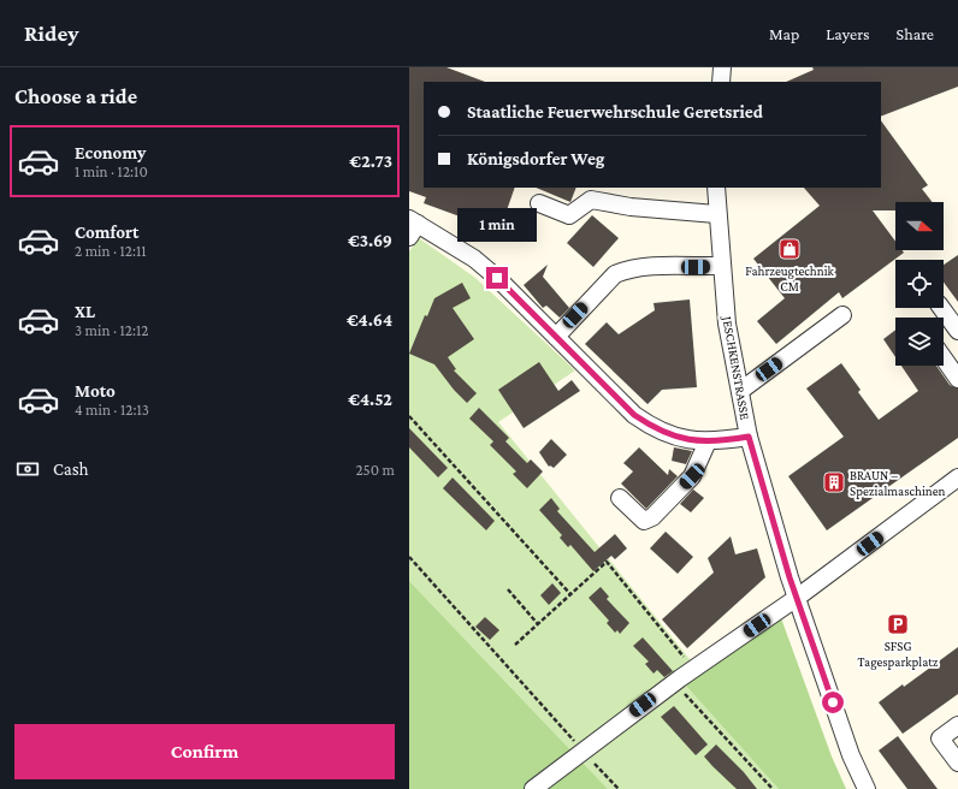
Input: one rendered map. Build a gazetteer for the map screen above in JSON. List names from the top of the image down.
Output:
{
  "streets": {
    "street": ["JESCHKENSTRASSE"]
  },
  "places": {
    "shop": ["Fahrzeugtechnik CM"],
    "building": ["BRAUN – Spezialmaschinen"],
    "parking": ["SFSG Tagesparkplatz"]
  },
  "north": "right",
  "page": {
    "header": "Ridey",
    "nav": ["Map", "Layers", "Share"],
    "heading": "Choose a ride",
    "banner": ["Staatliche Feuerwehrschule Geretsried", "Königsdorfer Weg"],
    "list": [
      {
        "name": "Economy",
        "note": "1 min · 12:10",
        "value": "€2.73"
      },
      {
        "name": "Comfort",
        "note": "2 min · 12:11",
        "value": "€3.69"
      },
      {
        "name": "XL",
        "note": "3 min · 12:12",
        "value": "€4.64"
      },
      {
        "name": "Moto",
        "note": "4 min · 12:13",
        "value": "€4.52"
      }
    ],
    "bubble": "1 min",
    "pay": ["Cash", "250 m"],
    "buttons": "Confirm"
  }
}
